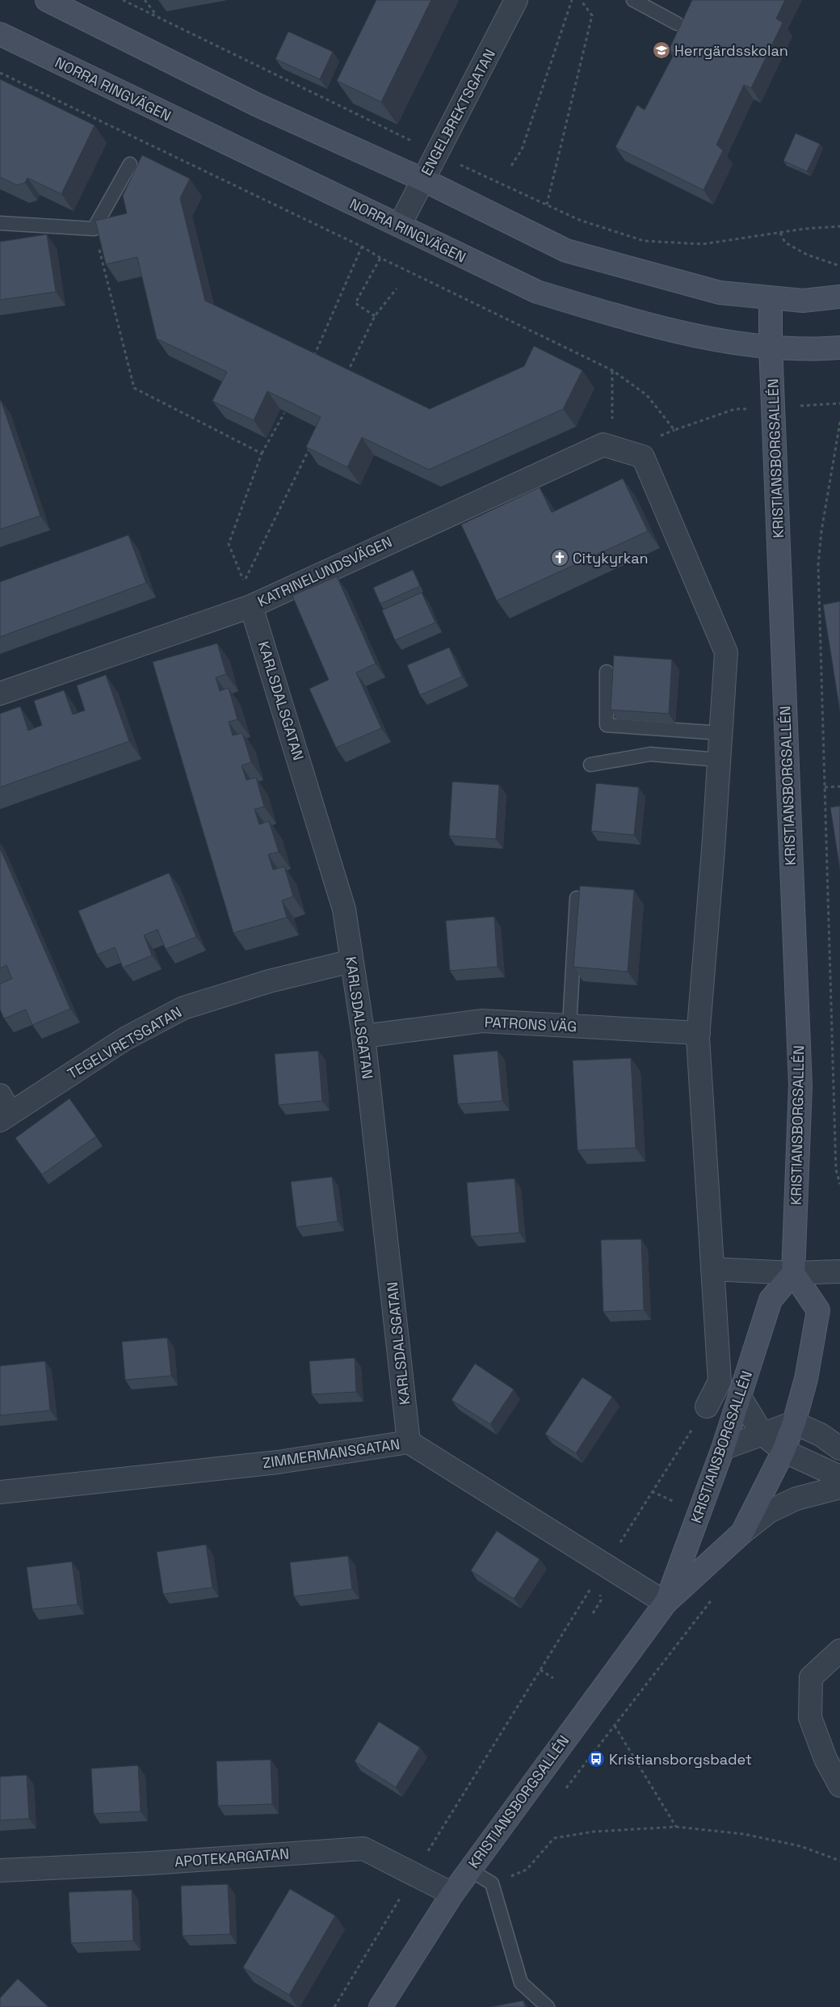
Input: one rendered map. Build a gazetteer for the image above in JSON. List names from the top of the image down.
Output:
{
  "streets": {
    "street": [
      "NORRA RINGVÄGEN",
      "ENGELBREKTSGATAN",
      "KRISTIANSBORGSALLÉN",
      "KATRINELUNDSVÄGEN",
      "KARLSDALSGATAN",
      "PATRONS VÄG",
      "TEGELVRETSGATAN",
      "ZIMMERMANSGATAN",
      "APOTEKARGATAN"
    ]
  },
  "crossings": [
    ["NORRA RINGVÄGEN", "ENGELBREKTSGATAN"],
    ["NORRA RINGVÄGEN", "KRISTIANSBORGSALLÉN"],
    ["KRISTIANSBORGSALLÉN", "KATRINELUNDSVÄGEN"],
    ["KRISTIANSBORGSALLÉN", "PATRONS VÄG"],
    ["KRISTIANSBORGSALLÉN", "ZIMMERMANSGATAN"],
    ["KRISTIANSBORGSALLÉN", "APOTEKARGATAN"],
    ["KATRINELUNDSVÄGEN", "KARLSDALSGATAN"],
    ["KARLSDALSGATAN", "PATRONS VÄG"],
    ["KARLSDALSGATAN", "TEGELVRETSGATAN"],
    ["KARLSDALSGATAN", "ZIMMERMANSGATAN"]
  ],
  "places": {
    "school or university": ["Herrgärdsskolan"],
    "church": ["Citykyrkan"],
    "bus stop": ["Kristiansborgsbadet"]
  }
}
